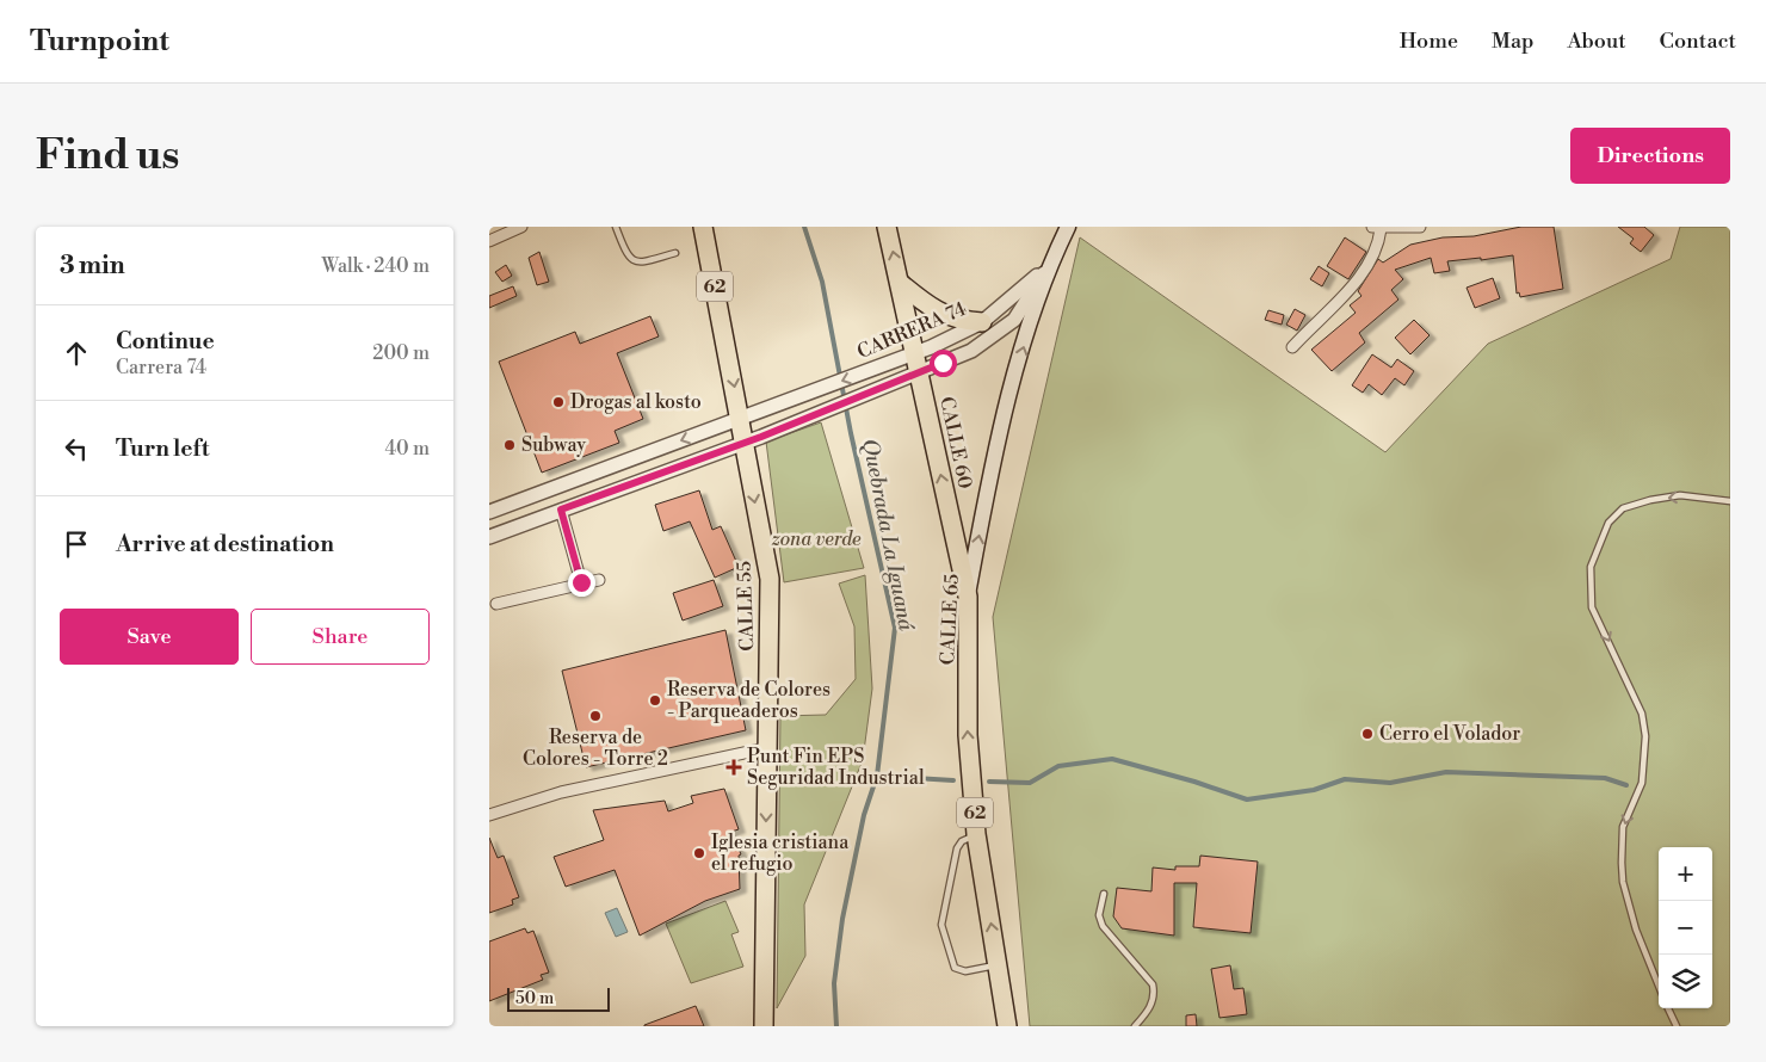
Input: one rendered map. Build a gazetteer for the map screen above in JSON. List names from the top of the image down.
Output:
{
  "streets": {
    "highway": [
      "62",
      "CALLE 60",
      "CALLE 55",
      "CALLE 65"
    ],
    "street": ["CARRERA 74"]
  },
  "crossings": [
    ["CARRERA 74", "CALLE 60"],
    ["CARRERA 74", "CALLE 55"],
    ["CARRERA 74", "CALLE 65"],
    ["CALLE 60", "CALLE 65"]
  ],
  "one_way": ["CALLE 60", "CALLE 55", "CALLE 65"],
  "water": ["Quebrada La Iguaná"],
  "parks": ["zona verde"],
  "places": {
    "other": [
      "Drogas al kosto",
      "Subway",
      "Reserva de Colores - Parqueaderos",
      "Reserva de Colores - Torre 2",
      "Cerro el Volador",
      "Iglesia cristiana el refugio"
    ],
    "health": ["Punt Fin EPS Seguridad Industrial"]
  },
  "scale_bar": "50 m",
  "page": {
    "header": "Turnpoint",
    "nav": [
      "Home",
      "Map",
      "About",
      "Contact"
    ],
    "buttons": [
      "Directions",
      ["Save", "Share"]
    ],
    "title": "Find us",
    "heading": ["3 min", "Walk · 240 m"],
    "list": [
      ["Continue", "Carrera 74", "200 m"],
      ["Turn left", "40 m"],
      "Arrive at destination"
    ],
    "map_buttons": ["+", "−"],
    "scale": "50 m"
  }
}
